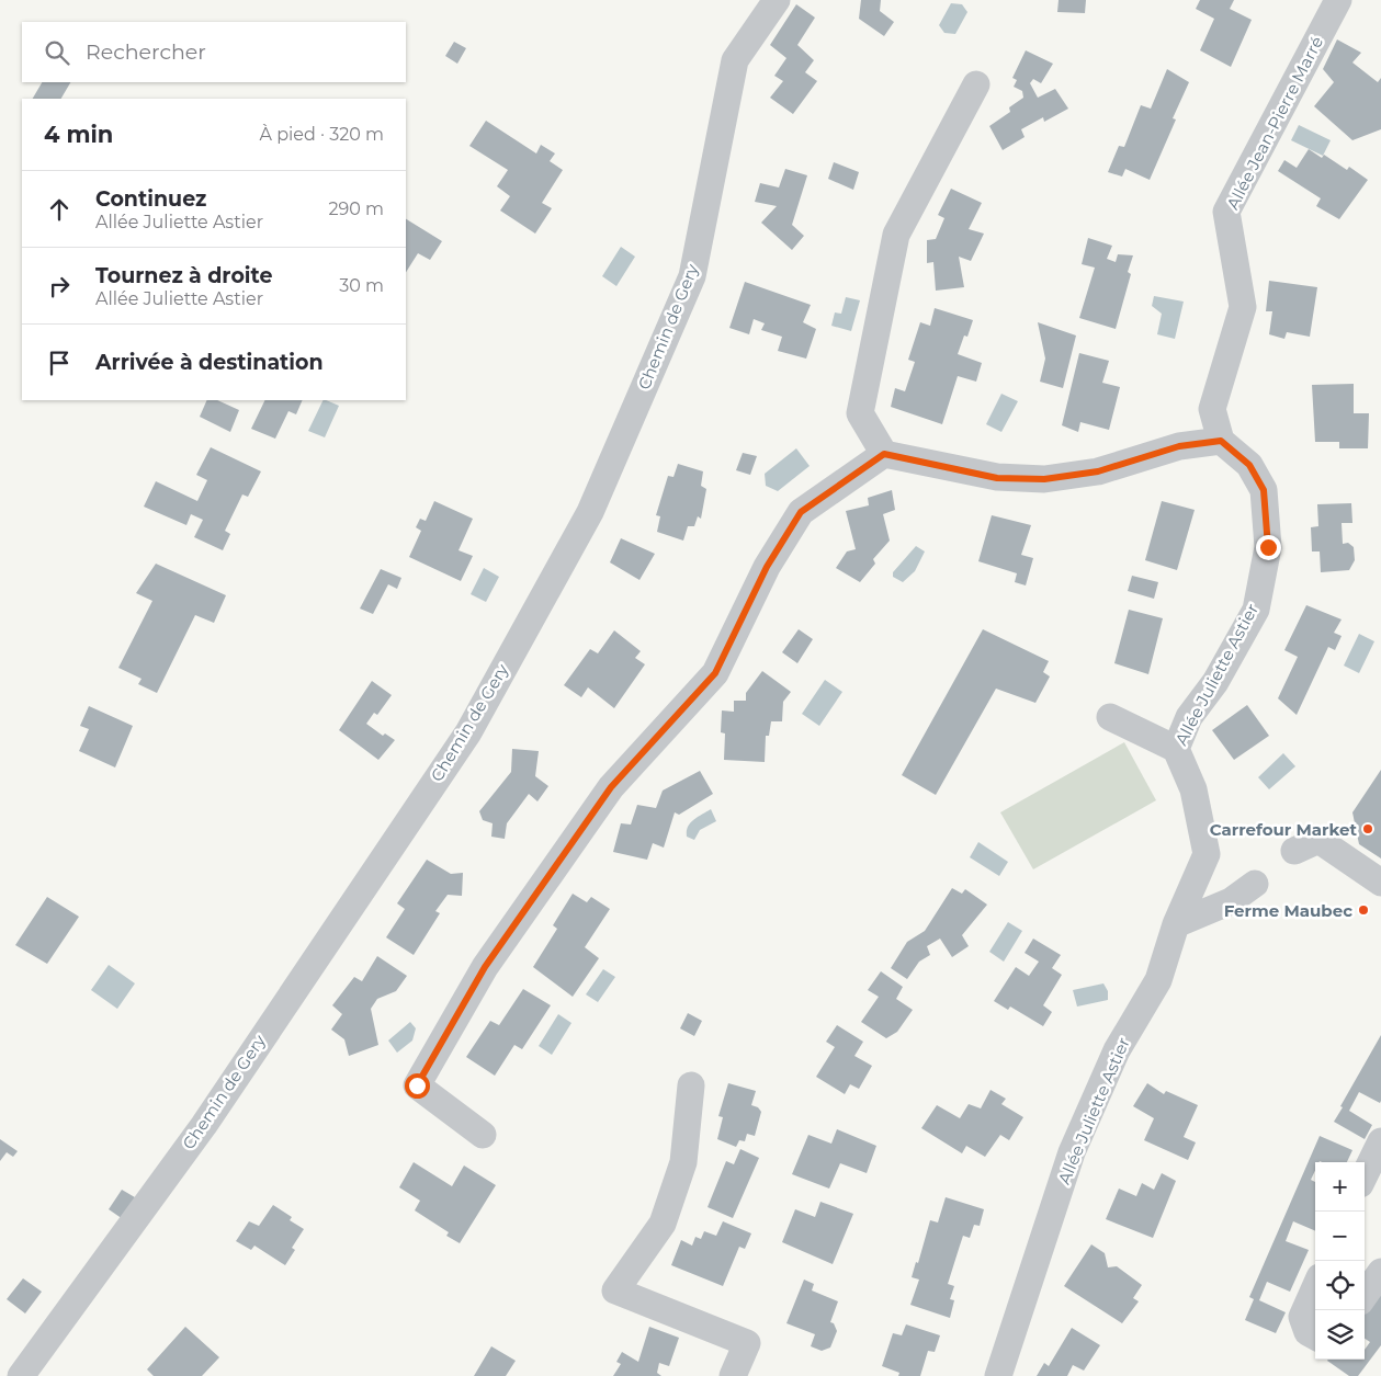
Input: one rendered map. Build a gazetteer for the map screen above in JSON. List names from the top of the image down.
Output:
{
  "streets": {
    "street": ["Allée Jean-Pierre Marré", "Chemin de Gery", "Allée Juliette Astier"]
  },
  "crossings": [
    ["Allée Jean-Pierre Marré", "Allée Juliette Astier"]
  ],
  "places": ["Carrefour Market", "Ferme Maubec"],
  "page": {
    "search": "Rechercher",
    "heading": ["4 min", "À pied · 320 m"],
    "list": [
      ["Continuez", "Allée Juliette Astier", "290 m"],
      ["Tournez à droite", "Allée Juliette Astier", "30 m"],
      "Arrivée à destination"
    ],
    "map_buttons": ["+", "−"]
  }
}
